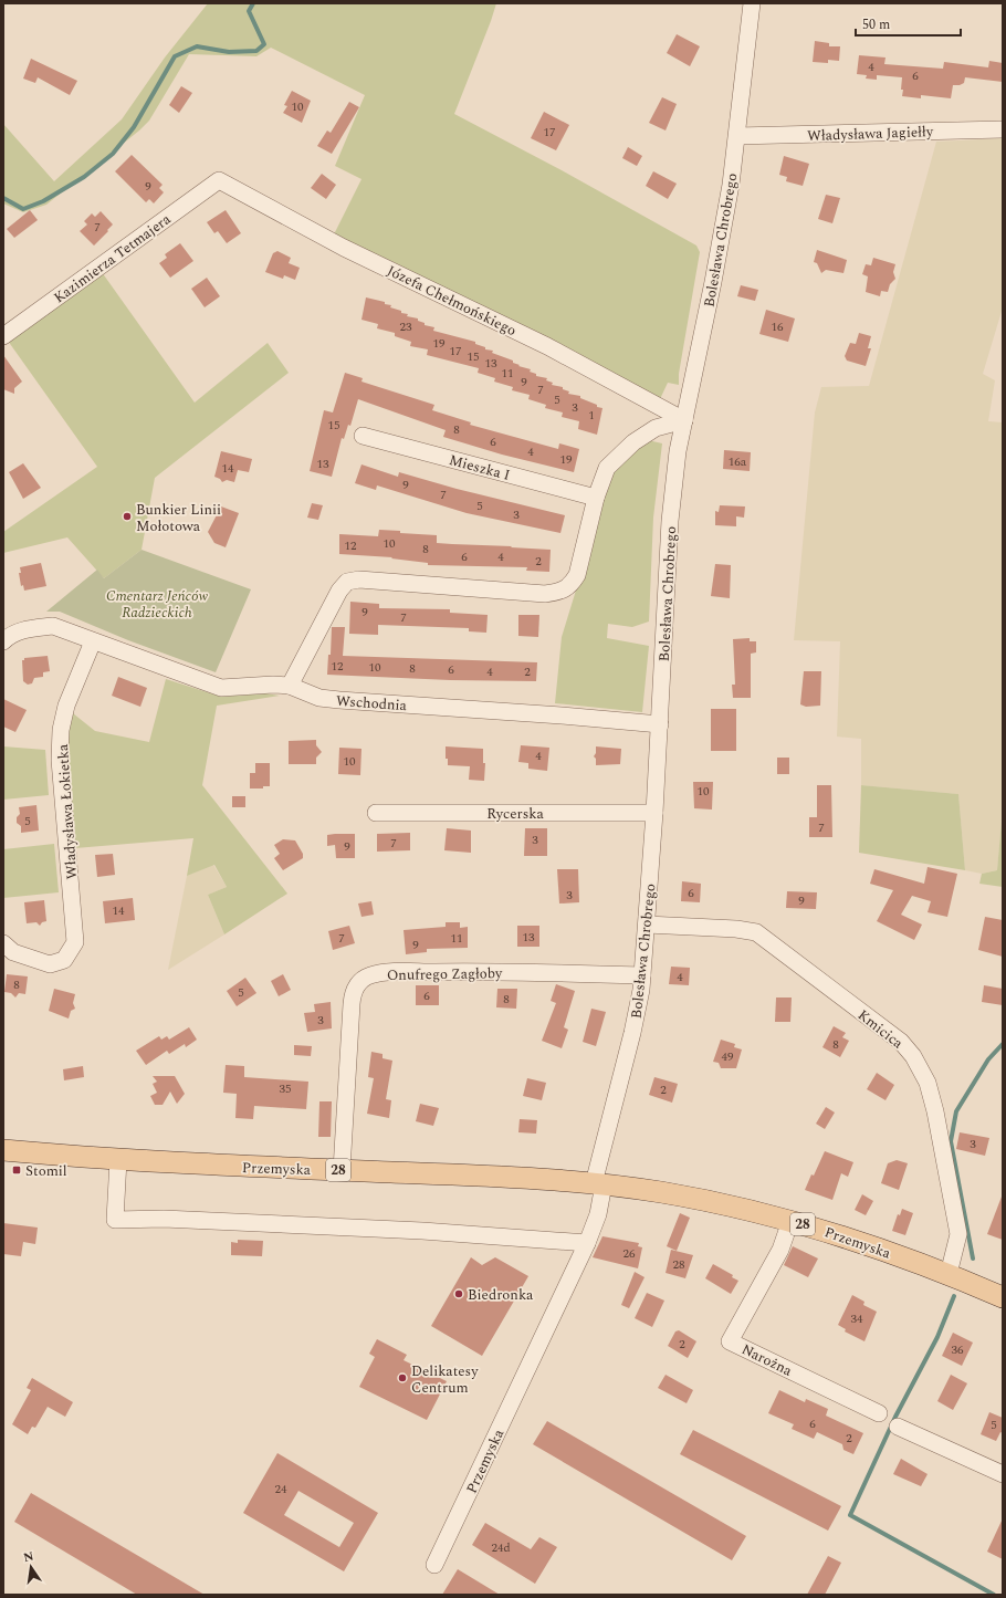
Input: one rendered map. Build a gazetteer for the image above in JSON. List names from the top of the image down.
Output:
{
  "streets": {
    "main road": ["Przemyska", "28"],
    "street": [
      "Władysława Jagiełły",
      "Bolesława Chrobrego",
      "Kazimierza Tetmajera",
      "Józefa Chełmońskiego",
      "Mieszka I",
      "Wschodnia",
      "Władysława Łokietka",
      "Rycerska",
      "Onufrego Zagłoby",
      "Kmicica",
      "Narożna"
    ]
  },
  "crossings": [
    ["Władysława Jagiełły", "Bolesława Chrobrego"],
    ["Bolesława Chrobrego", "Józefa Chełmońskiego"],
    ["Bolesława Chrobrego", "Wschodnia"],
    ["Bolesława Chrobrego", "Rycerska"],
    ["Bolesława Chrobrego", "Onufrego Zagłoby"],
    ["Bolesława Chrobrego", "Kmicica"],
    ["Bolesława Chrobrego", "Przemyska"],
    ["Kazimierza Tetmajera", "Józefa Chełmońskiego"],
    ["Wschodnia", "Władysława Łokietka"],
    ["Onufrego Zagłoby", "Przemyska"],
    ["Kmicica", "Przemyska"],
    ["Przemyska", "Narożna"]
  ],
  "parks": ["Cmentarz Jeńców Radzieckich"],
  "places": {
    "other": ["Bunkier Linii Mołotowa", "Biedronka", "Delikatesy Centrum"],
    "transit": ["Stomil"]
  },
  "house_numbers": [
    "4",
    "6",
    "10",
    "17",
    "9",
    "7",
    "23",
    "16",
    "19",
    "17",
    "15",
    "13",
    "11",
    "9",
    "7",
    "5",
    "3",
    "1",
    "15",
    "8",
    "6",
    "4",
    "19",
    "16a",
    "13",
    "14",
    "9",
    "7",
    "5",
    "3",
    "10",
    "12",
    "8",
    "6",
    "4",
    "2",
    "9",
    "7",
    "12",
    "10",
    "8",
    "6",
    "4",
    "2",
    "4",
    "10",
    "10",
    "5",
    "7",
    "3",
    "7",
    "9",
    "6",
    "3",
    "9",
    "14",
    "13",
    "7",
    "11",
    "9",
    "4",
    "8",
    "5",
    "6",
    "8",
    "3",
    "8",
    "49",
    "35",
    "2",
    "3",
    "26",
    "28",
    "34",
    "2",
    "36",
    "6",
    "5",
    "2",
    "24",
    "24d"
  ],
  "scale_bar": "50 m",
  "north": "top"
}
